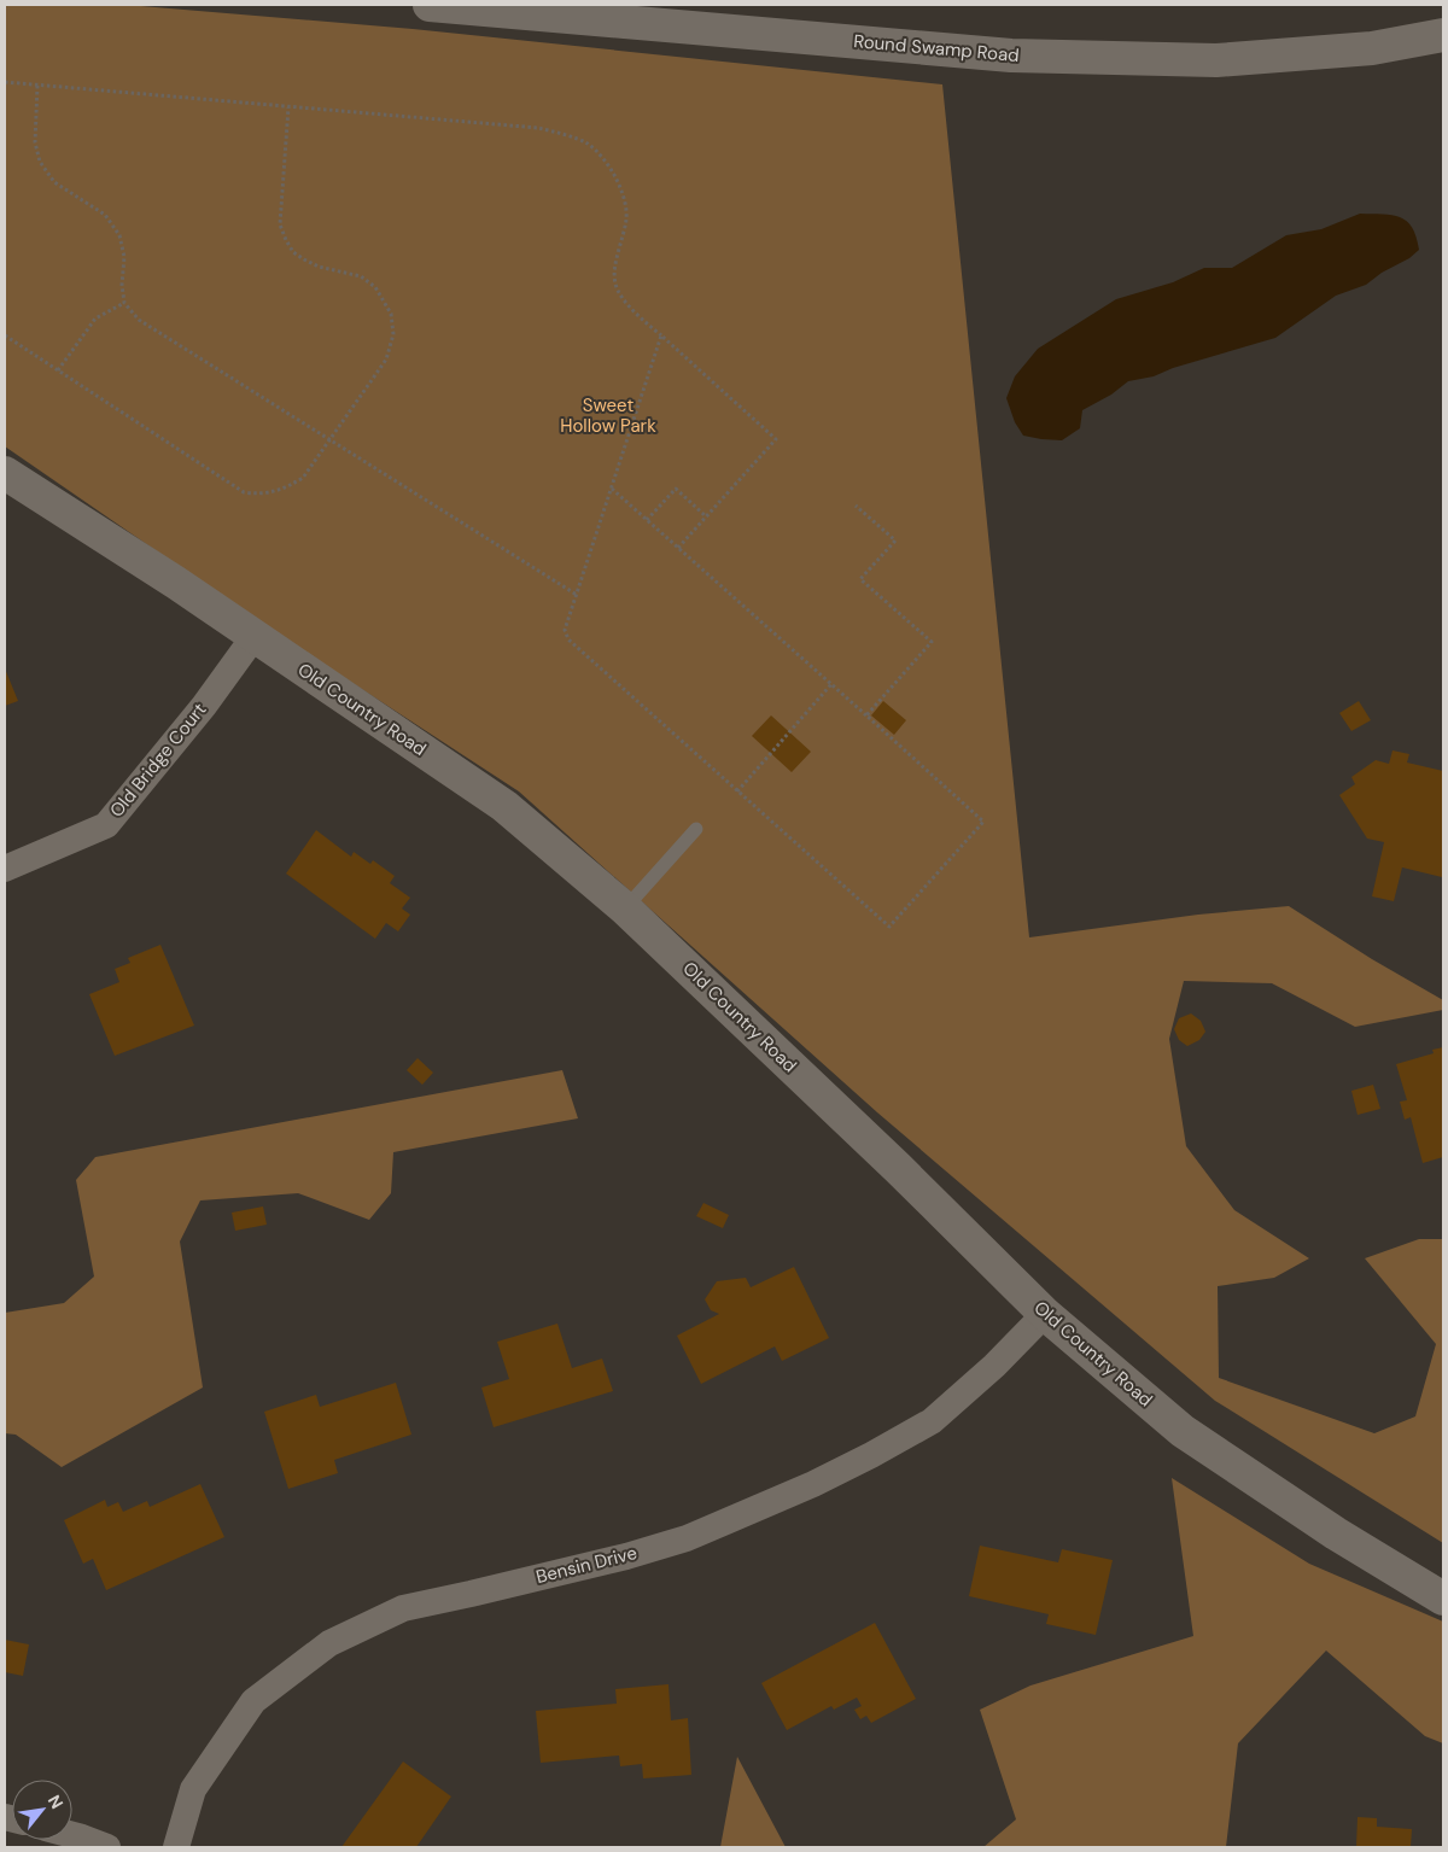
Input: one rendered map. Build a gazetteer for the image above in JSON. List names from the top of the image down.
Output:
{
  "streets": {
    "main road": ["Round Swamp Road", "Old Country Road"],
    "street": ["Old Bridge Court", "Bensin Drive"]
  },
  "crossings": [
    ["Old Country Road", "Old Bridge Court"],
    ["Old Country Road", "Bensin Drive"]
  ],
  "parks": ["Sweet Hollow Park"],
  "north": "top right"
}
